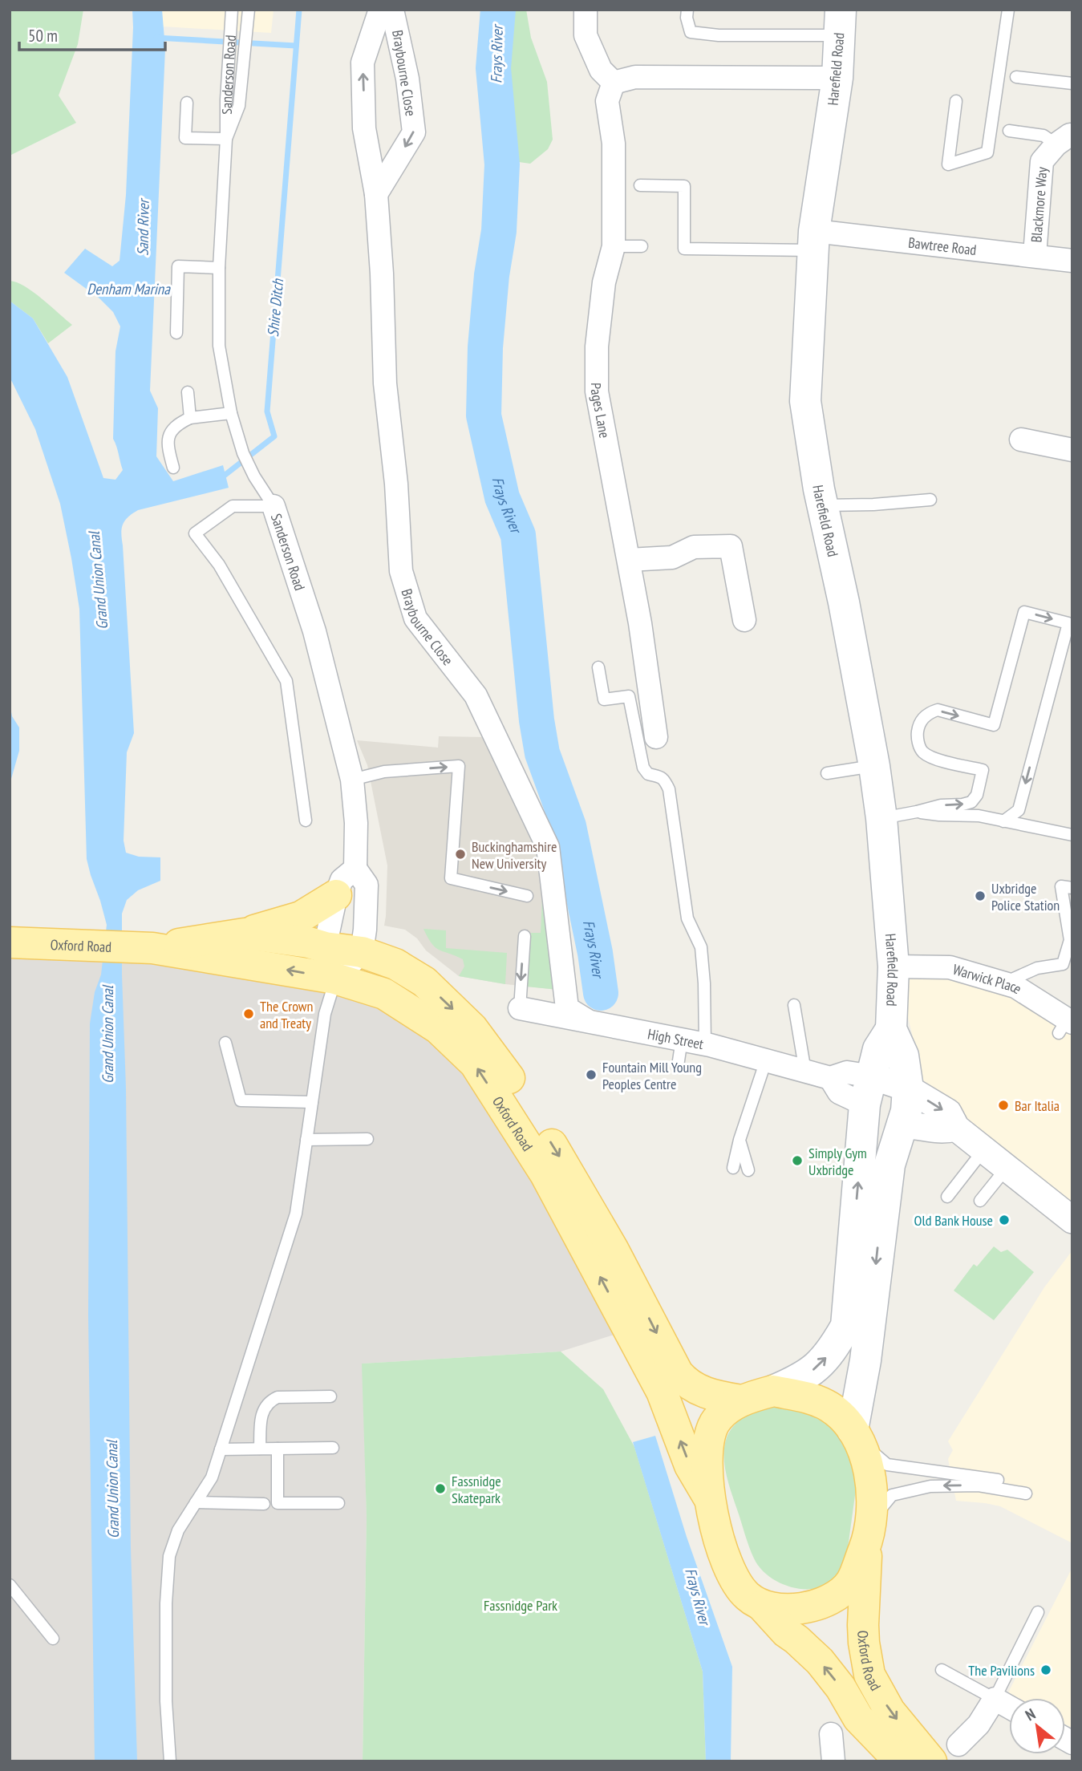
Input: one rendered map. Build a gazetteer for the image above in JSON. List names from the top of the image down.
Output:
{
  "streets": {
    "main road": ["Harefield Road", "Oxford Road"],
    "street": [
      "Braybourne Close",
      "Sanderson Road",
      "Blackmore Way",
      "Bawtree Road",
      "Pages Lane",
      "Warwick Place",
      "High Street"
    ]
  },
  "crossings": [
    ["Harefield Road", "Bawtree Road"],
    ["Harefield Road", "Oxford Road"],
    ["Harefield Road", "Warwick Place"],
    ["Harefield Road", "High Street"],
    ["Braybourne Close", "High Street"],
    ["Blackmore Way", "Bawtree Road"]
  ],
  "water": [
    "Frays River",
    "Sand River",
    "Denham Marina",
    "Shire Ditch",
    "Grand Union Canal"
  ],
  "parks": ["Fassnidge Park"],
  "places": [
    "Buckinghamshire New University",
    "Uxbridge Police Station",
    "The Crown and Treaty",
    "Fountain Mill Young Peoples Centre",
    "Bar Italia",
    "Simply Gym Uxbridge",
    "Old Bank House",
    "Fassnidge Skatepark",
    "The Pavilions"
  ],
  "scale_bar": "50 m",
  "north": "top left"
}
